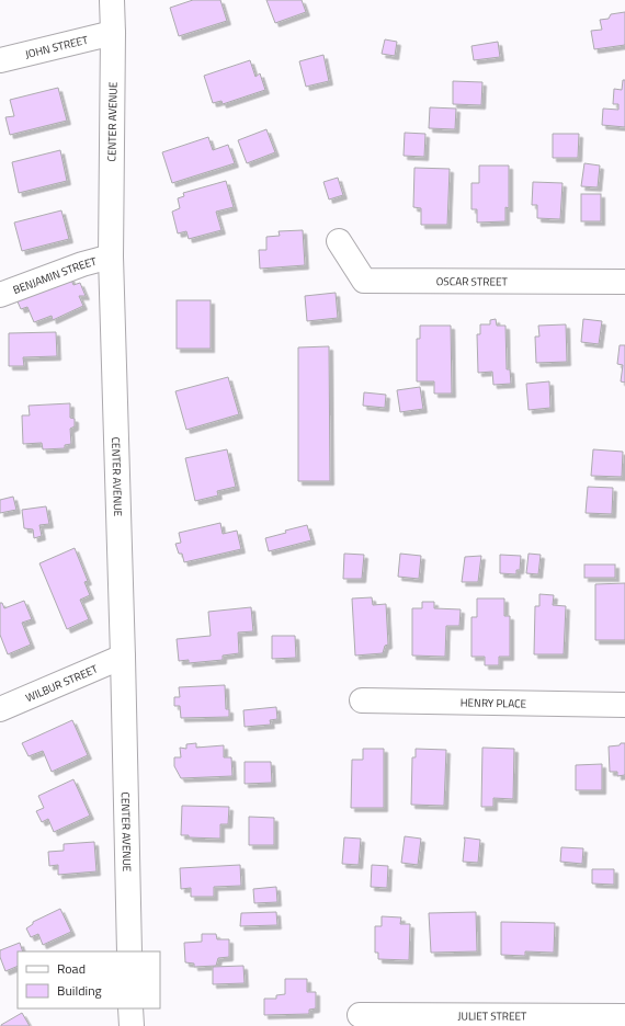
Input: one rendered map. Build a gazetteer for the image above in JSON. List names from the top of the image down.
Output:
{
  "streets": {
    "street": [
      "JOHN STREET",
      "CENTER AVENUE",
      "BENJAMIN STREET",
      "OSCAR STREET",
      "WILBUR STREET",
      "HENRY PLACE",
      "JULIET STREET"
    ]
  },
  "crossings": [
    ["JOHN STREET", "CENTER AVENUE"],
    ["CENTER AVENUE", "BENJAMIN STREET"],
    ["CENTER AVENUE", "WILBUR STREET"]
  ],
  "legend": ["Road", "Building"]
}
